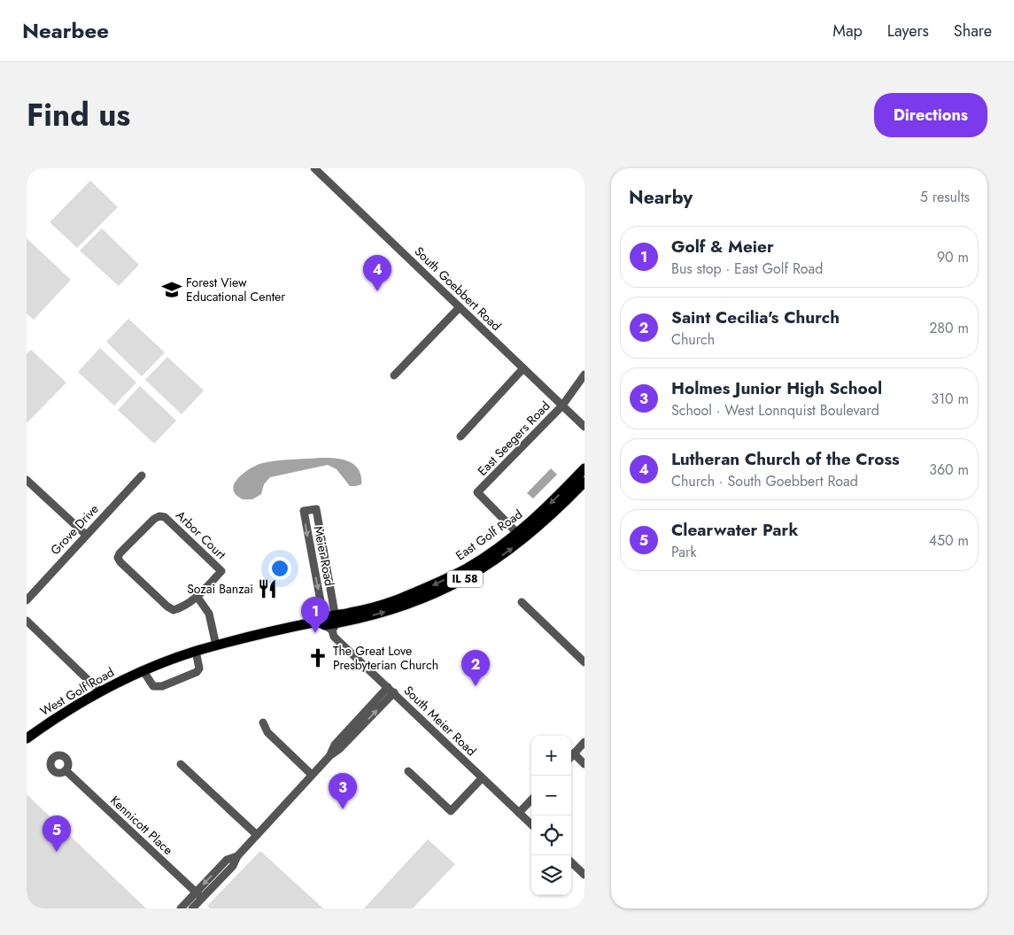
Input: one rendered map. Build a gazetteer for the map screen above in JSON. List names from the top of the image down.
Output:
{
  "streets": {
    "main road": ["East Golf Road", "IL 58", "West Golf Road"],
    "street": [
      "South Goebbert Road",
      "East Seegers Road",
      "Grove Drive",
      "Arbor Court",
      "Meier Road",
      "South Meier Road",
      "Kennicott Place"
    ]
  },
  "crossings": [
    ["South Goebbert Road", "East Seegers Road"],
    ["East Seegers Road", "East Golf Road"],
    ["East Golf Road", "Meier Road"],
    ["East Golf Road", "West Golf Road"],
    ["East Golf Road", "South Meier Road"],
    ["Meier Road", "South Meier Road"]
  ],
  "places": {
    "school or university": ["Forest View Educational Center"],
    "restaurant": ["Sozai Banzai"],
    "church": ["The Great Love Presbyterian Church"]
  },
  "page": {
    "header": "Nearbee",
    "nav": ["Map", "Layers", "Share"],
    "title": "Find us",
    "buttons": "Directions",
    "heading": ["Nearby", "5 results"],
    "list": [
      {
        "mark": "1",
        "name": "Golf & Meier",
        "note": "Bus stop · East Golf Road",
        "value": "90 m"
      },
      {
        "mark": "2",
        "name": "Saint Cecilia's Church",
        "note": "Church",
        "value": "280 m"
      },
      {
        "mark": "3",
        "name": "Holmes Junior High School",
        "note": "School · West Lonnquist Boulevard",
        "value": "310 m"
      },
      {
        "mark": "4",
        "name": "Lutheran Church of the Cross",
        "note": "Church · South Goebbert Road",
        "value": "360 m"
      },
      {
        "mark": "5",
        "name": "Clearwater Park",
        "note": "Park",
        "value": "450 m"
      }
    ],
    "pins": [
      "4",
      "1",
      "2",
      "3",
      "5"
    ],
    "map_buttons": ["+", "−"]
  }
}
